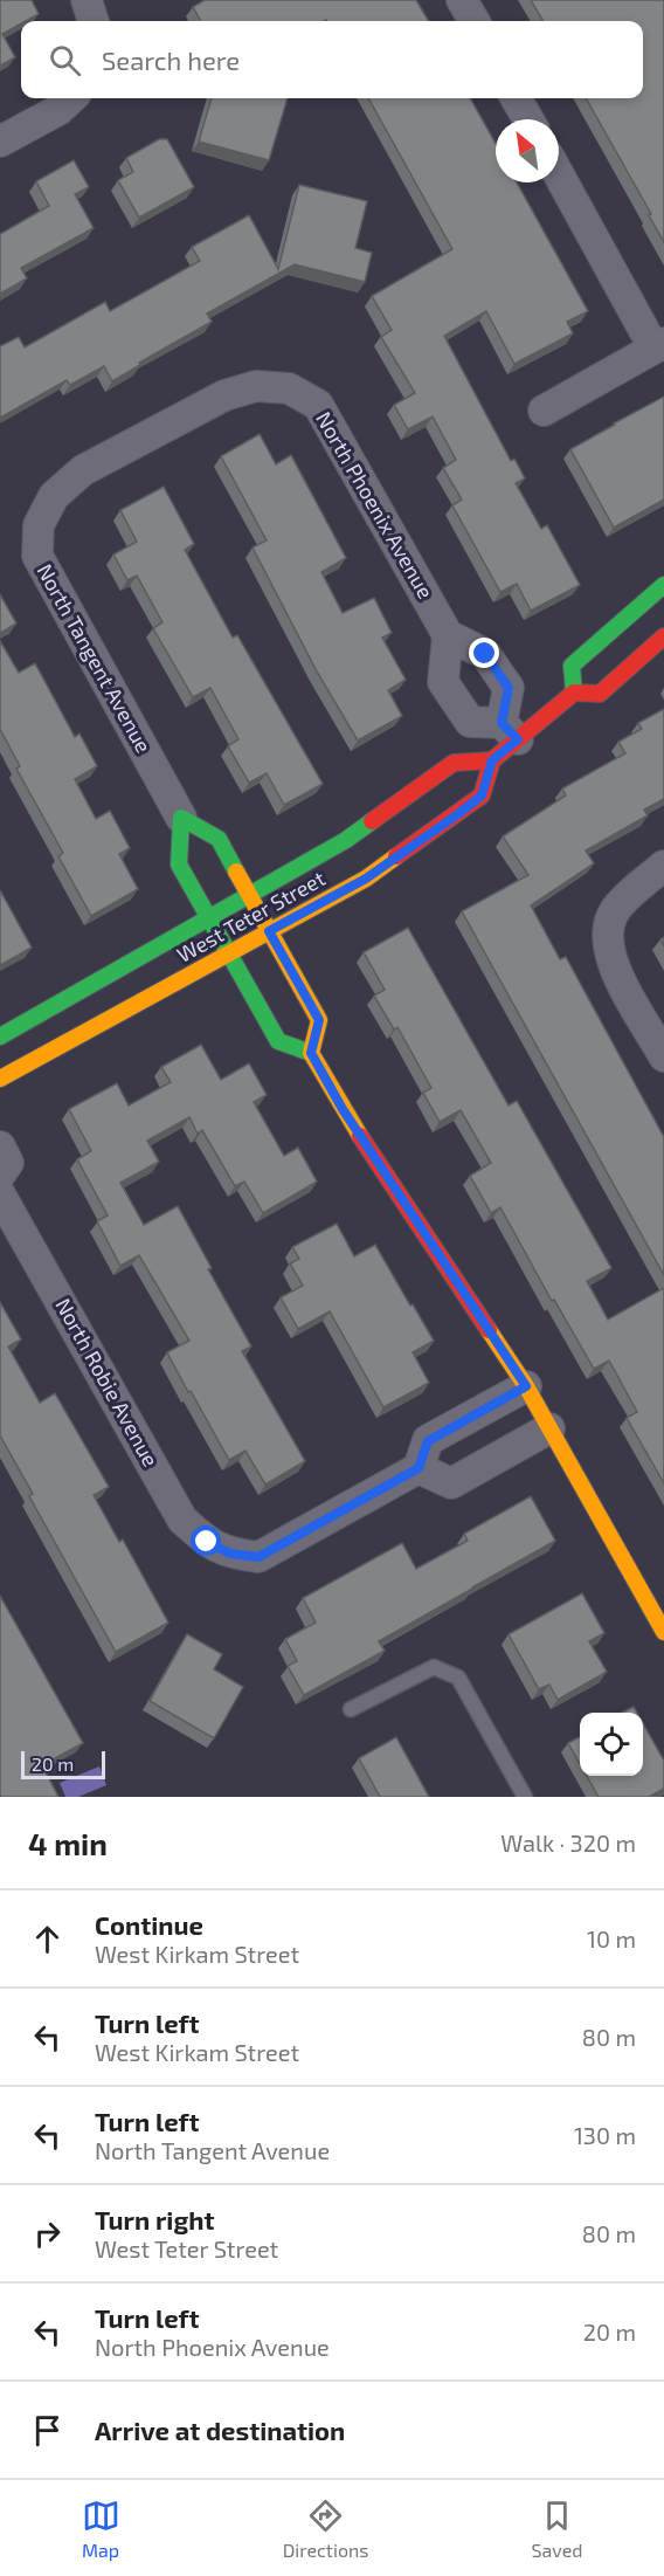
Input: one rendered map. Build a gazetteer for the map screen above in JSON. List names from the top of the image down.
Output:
{
  "streets": {
    "street": [
      "North Phoenix Avenue",
      "North Tangent Avenue",
      "West Teter Street",
      "North Robie Avenue"
    ]
  },
  "crossings": [
    ["North Phoenix Avenue", "North Tangent Avenue"]
  ],
  "scale_bar": "20 m",
  "north": "top left",
  "page": {
    "search": "Search here",
    "scale": "20 m",
    "heading": ["4 min", "Walk · 320 m"],
    "list": [
      ["Continue", "West Kirkam Street", "10 m"],
      ["Turn left", "West Kirkam Street", "80 m"],
      ["Turn left", "North Tangent Avenue", "130 m"],
      ["Turn right", "West Teter Street", "80 m"],
      ["Turn left", "North Phoenix Avenue", "20 m"],
      "Arrive at destination"
    ],
    "nav": ["Map", "Directions", "Saved"]
  }
}
